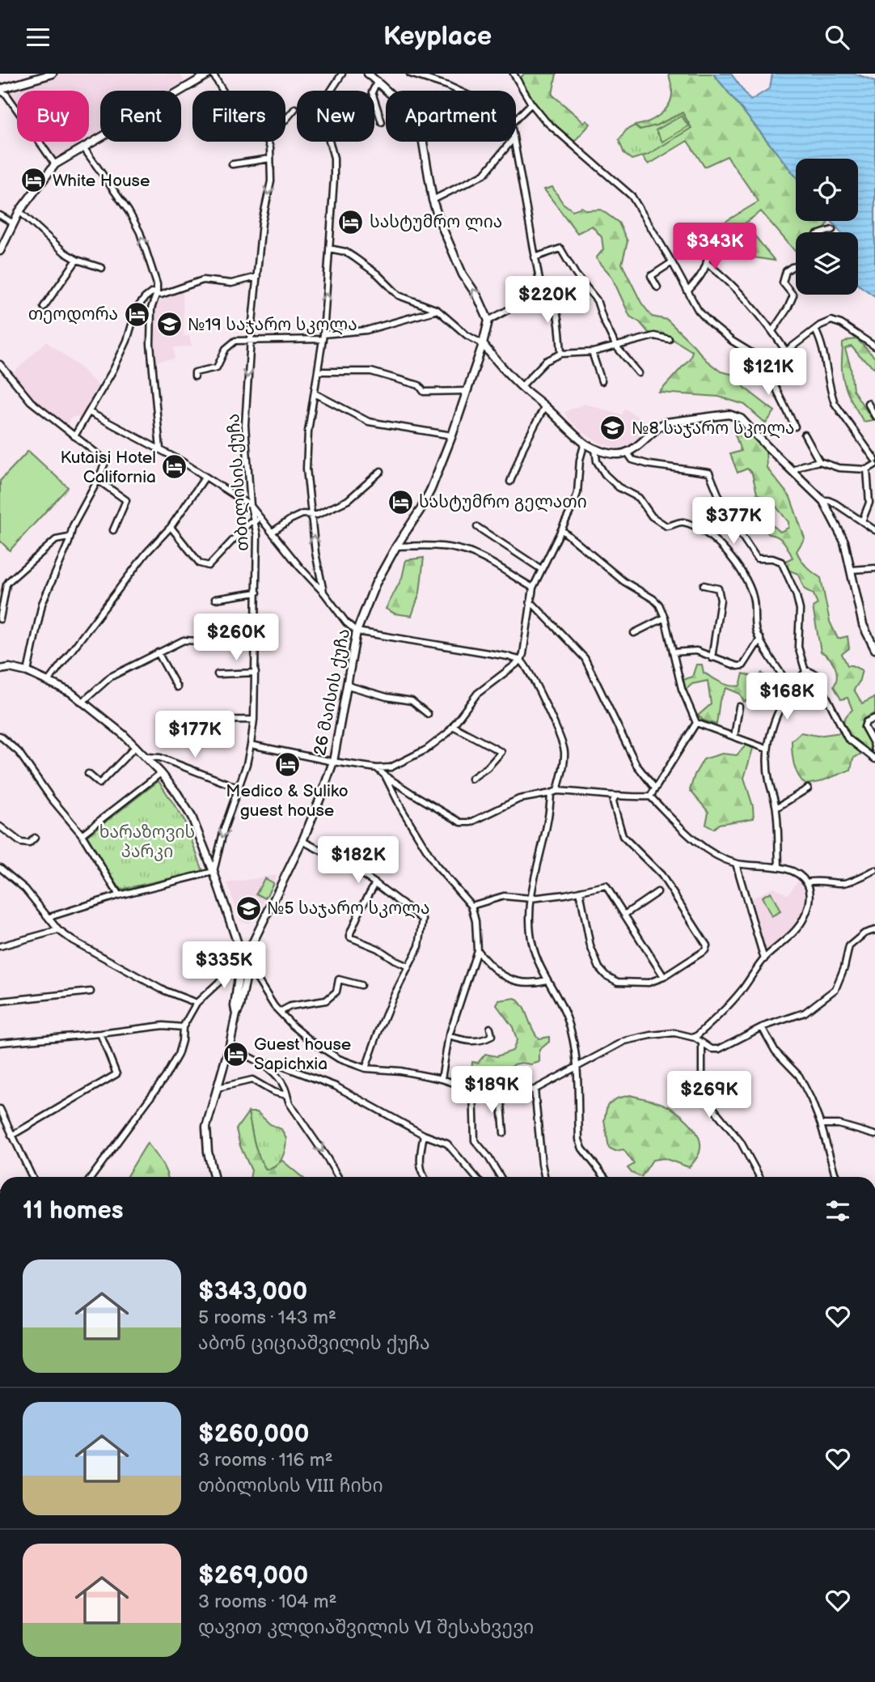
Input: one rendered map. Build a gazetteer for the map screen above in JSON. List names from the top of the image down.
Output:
{
  "streets": {
    "main road": ["26 მაისის ქუჩა"],
    "street": ["თბილისის ქუჩა"]
  },
  "one_way": ["თბილისის ქუჩა"],
  "parks": ["ხარაზოვის პარკი"],
  "places": {
    "hotel": [
      "White House",
      "სასტუმრო ლია",
      "თეოდორა",
      "Kutaisi Hotel California",
      "სასტუმრო გელათი",
      "Medico & Suliko guest house",
      "Guest house Sapichxia"
    ],
    "school or university": ["№19 საჯარო სკოლა", "№8 საჯარო სკოლა", "№5 საჯარო სკოლა"]
  },
  "page": {
    "header": "Keyplace",
    "chip": [
      "Buy",
      "Rent",
      "Filters",
      "New",
      "Apartment"
    ],
    "price": [
      "$343K",
      "$220K",
      "$121K",
      "$377K",
      "$260K",
      "$168K",
      "$177K",
      "$182K",
      "$335K",
      "$189K",
      "$269K"
    ],
    "heading": "11 homes",
    "list": [
      {
        "name": "$343,000",
        "note": "5 rooms · 143 m² · აბონ ციციაშვილის ქუჩა"
      },
      {
        "name": "$260,000",
        "note": "3 rooms · 116 m² · თბილისის VIII ჩიხი"
      },
      {
        "name": "$269,000",
        "note": "3 rooms · 104 m² · დავით კლდიაშვილის VI შესახვევი"
      }
    ]
  }
}
